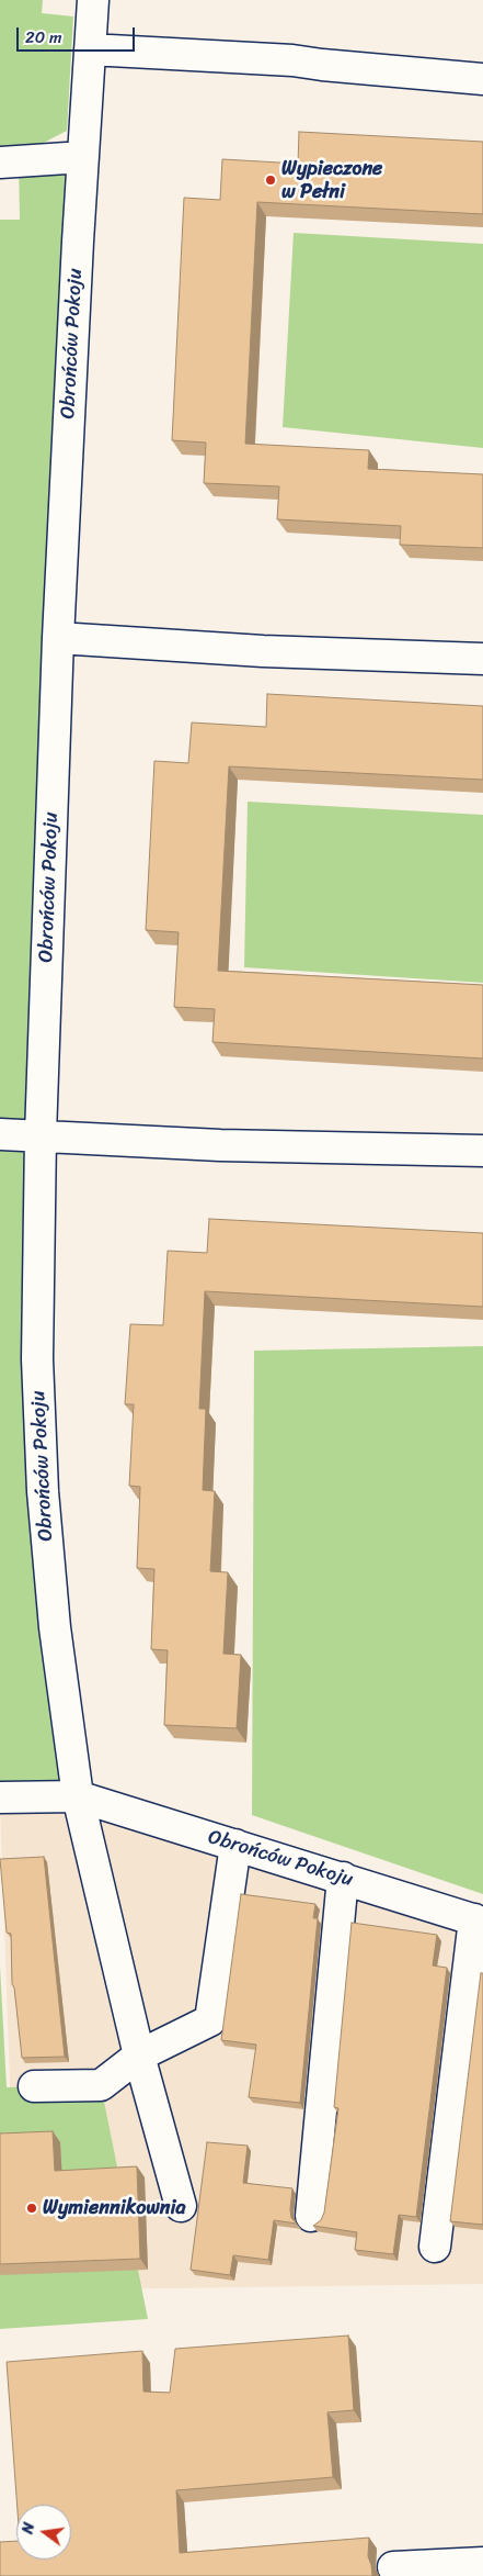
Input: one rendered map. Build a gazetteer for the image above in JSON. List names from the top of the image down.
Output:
{
  "streets": {
    "street": ["Obrońców Pokoju"]
  },
  "places": ["Wypieczone w Pełni", "Wymiennikownia"],
  "scale_bar": "20 m",
  "north": "left"
}
